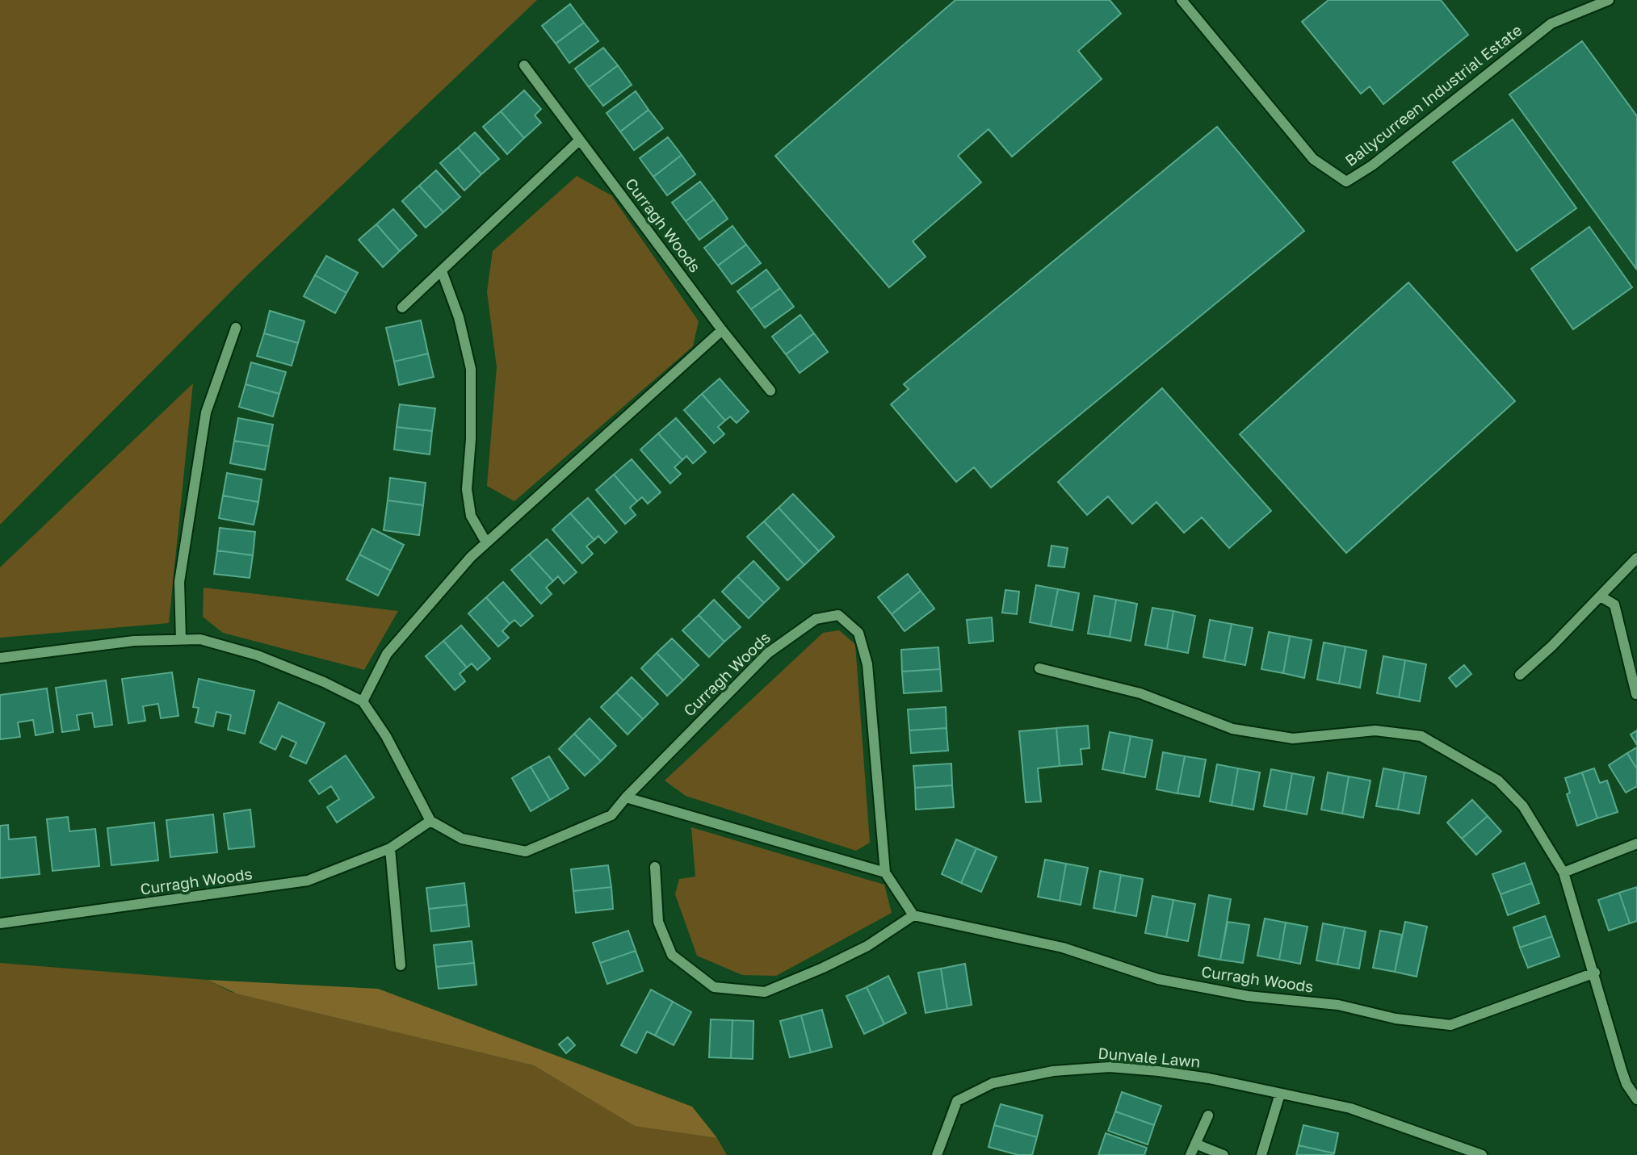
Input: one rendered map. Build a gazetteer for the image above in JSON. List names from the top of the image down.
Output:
{
  "streets": {
    "street": ["Ballycurreen Industrial Estate", "Curragh Woods", "Dunvale Lawn"]
  }
}
